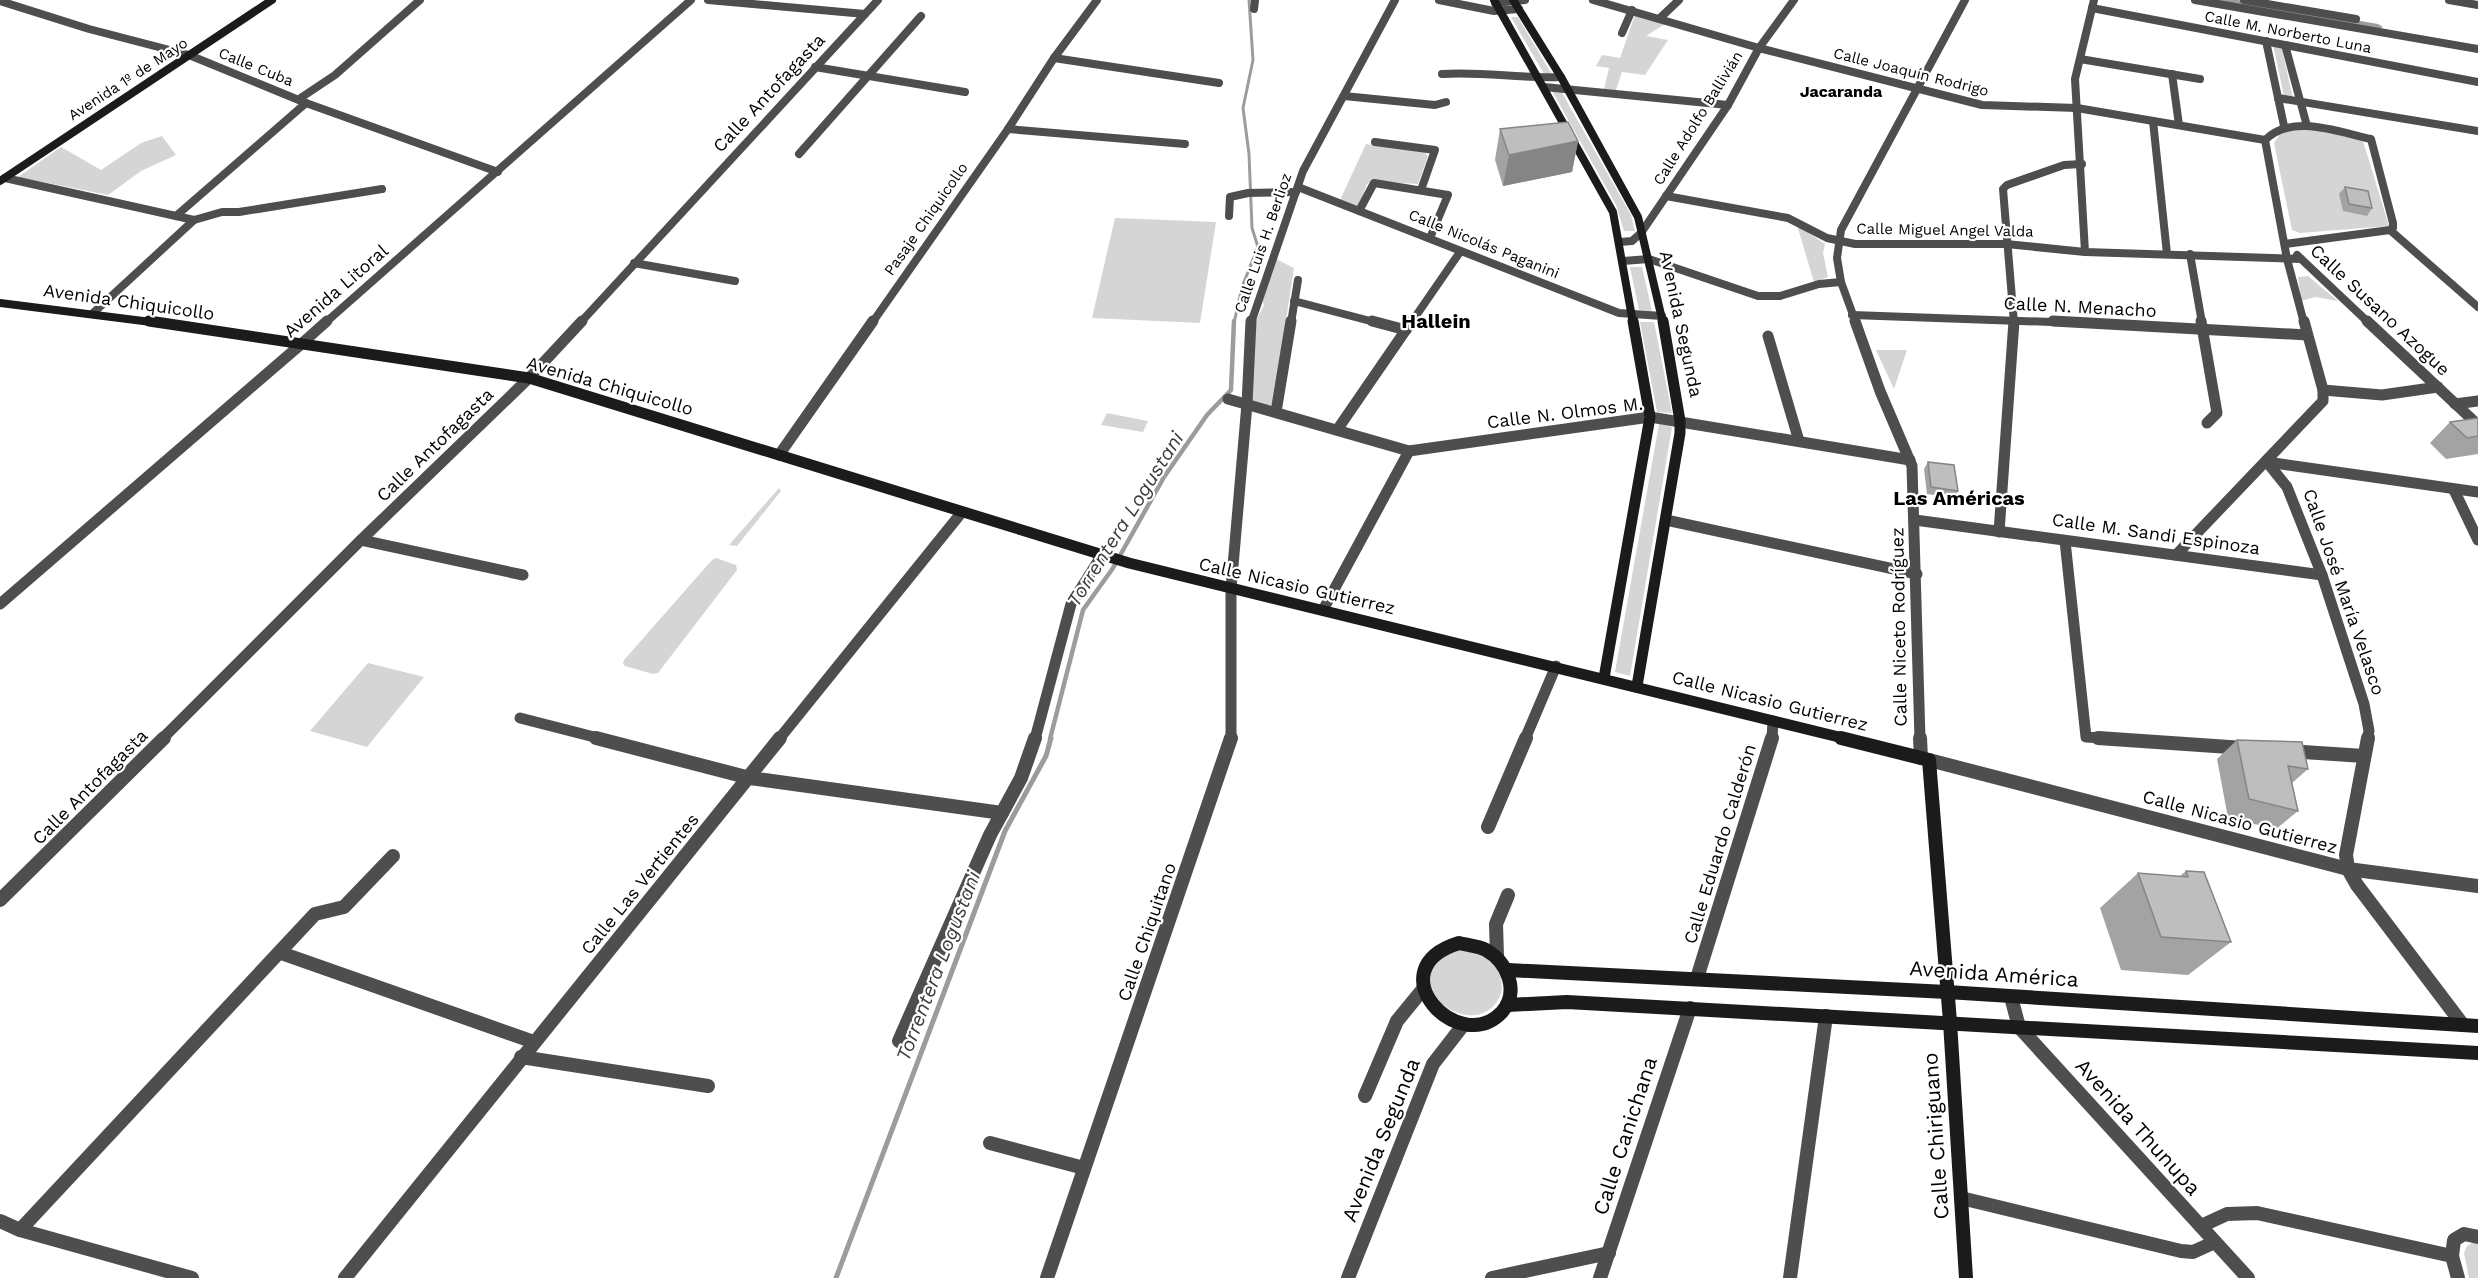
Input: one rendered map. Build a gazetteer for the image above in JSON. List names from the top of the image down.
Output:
{
  "streets": {
    "main road": [
      "Avenida 1º de Mayo",
      "Avenida Chiquicollo",
      "Avenida Segunda",
      "Calle Nicasio Gutierrez",
      "Calle Niceto Rodríguez",
      "Avenida América",
      "Calle Chiriguano"
    ],
    "street": [
      "Calle M. Norberto Luna",
      "Calle Cuba",
      "Calle Joaquín Rodrigo",
      "Calle Antofagasta",
      "Calle Adolfo Ballivián",
      "Pasaje Chiquicollo",
      "Calle Miguel Angel Valda",
      "Calle Luis H. Berlioz",
      "Calle Nicolás Paganini",
      "Avenida Litoral",
      "Calle N. Menacho",
      "Calle Susano Azogue",
      "Calle N. Olmos M.",
      "Calle M. Sandi Espinoza",
      "Calle José María Velasco",
      "Calle Eduardo Calderón",
      "Calle Las Vertientes",
      "Calle Chiquitano",
      "Avenida Thunupa",
      "Calle Canichana"
    ]
  },
  "crossings": [
    ["Calle Cuba", "Avenida 1º de Mayo"],
    ["Calle Cuba", "Avenida Litoral"],
    ["Calle Joaquín Rodrigo", "Calle Adolfo Ballivián"],
    ["Calle Joaquín Rodrigo", "Calle Niceto Rodríguez"],
    ["Calle Antofagasta", "Avenida Chiquicollo"],
    ["Calle Adolfo Ballivián", "Calle Miguel Angel Valda"],
    ["Calle Adolfo Ballivián", "Avenida Segunda"],
    ["Pasaje Chiquicollo", "Avenida Chiquicollo"],
    ["Calle Miguel Angel Valda", "Calle Susano Azogue"],
    ["Calle Miguel Angel Valda", "Calle Niceto Rodríguez"],
    ["Calle Luis H. Berlioz", "Calle Nicolás Paganini"],
    ["Calle Luis H. Berlioz", "Calle N. Olmos M."],
    ["Calle Luis H. Berlioz", "Calle Nicasio Gutierrez"],
    ["Calle Luis H. Berlioz", "Calle Chiquitano"],
    ["Calle Nicolás Paganini", "Avenida Segunda"],
    ["Avenida Litoral", "Avenida Chiquicollo"],
    ["Avenida Chiquicollo", "Calle Nicasio Gutierrez"],
    ["Avenida Chiquicollo", "Calle Las Vertientes"],
    ["Calle N. Menacho", "Calle Niceto Rodríguez"],
    ["Avenida Segunda", "Calle N. Olmos M."],
    ["Avenida Segunda", "Calle Nicasio Gutierrez"],
    ["Avenida Segunda", "Avenida América"],
    ["Calle N. Olmos M.", "Calle Niceto Rodríguez"],
    ["Calle M. Sandi Espinoza", "Calle José María Velasco"],
    ["Calle M. Sandi Espinoza", "Calle Niceto Rodríguez"],
    ["Calle Nicasio Gutierrez", "Calle José María Velasco"],
    ["Calle Nicasio Gutierrez", "Calle Niceto Rodríguez"],
    ["Calle Nicasio Gutierrez", "Calle Eduardo Calderón"],
    ["Calle Nicasio Gutierrez", "Calle Chiquitano"],
    ["Calle Niceto Rodríguez", "Avenida América"],
    ["Calle Niceto Rodríguez", "Calle Chiriguano"],
    ["Calle Eduardo Calderón", "Avenida América"],
    ["Avenida América", "Avenida Thunupa"],
    ["Avenida América", "Calle Chiriguano"]
  ],
  "districts": ["Jacaranda", "Hallein", "Las Américas"],
  "water": ["Torrentera Logustani"]
}
